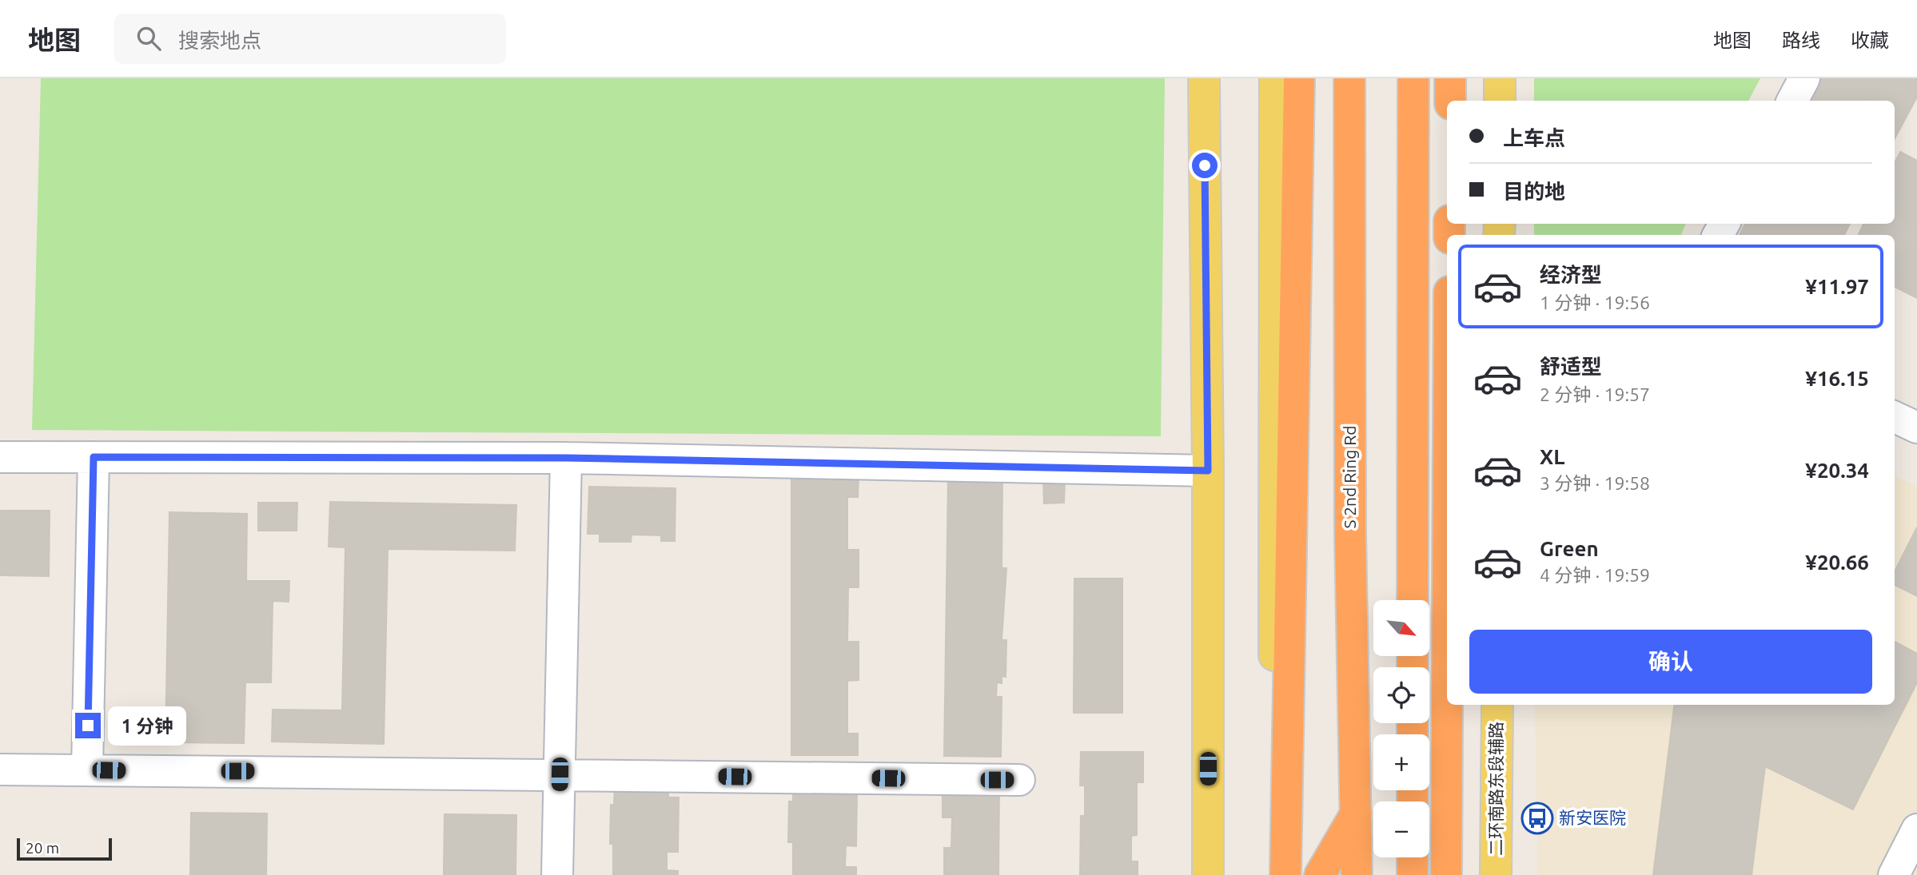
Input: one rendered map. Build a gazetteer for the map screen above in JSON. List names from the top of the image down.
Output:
{
  "streets": {
    "highway": ["S 2nd Ring Rd"],
    "main road": ["二环南路东段辅路"]
  },
  "places": {
    "bus stop": ["新安医院"]
  },
  "scale_bar": "20 m",
  "north": "bottom right",
  "page": {
    "header": "地图",
    "search": "搜索地点",
    "nav": ["地图", "路线", "收藏"],
    "banner": ["上车点", "目的地"],
    "list": [
      {
        "name": "经济型",
        "note": "1 分钟 · 19:56",
        "value": "¥11.97"
      },
      {
        "name": "舒适型",
        "note": "2 分钟 · 19:57",
        "value": "¥16.15"
      },
      {
        "name": "XL",
        "note": "3 分钟 · 19:58",
        "value": "¥20.34"
      },
      {
        "name": "Green",
        "note": "4 分钟 · 19:59",
        "value": "¥20.66"
      }
    ],
    "map_buttons": ["+", "−"],
    "buttons": "确认",
    "bubble": "1 分钟",
    "scale": "20 m"
  }
}
